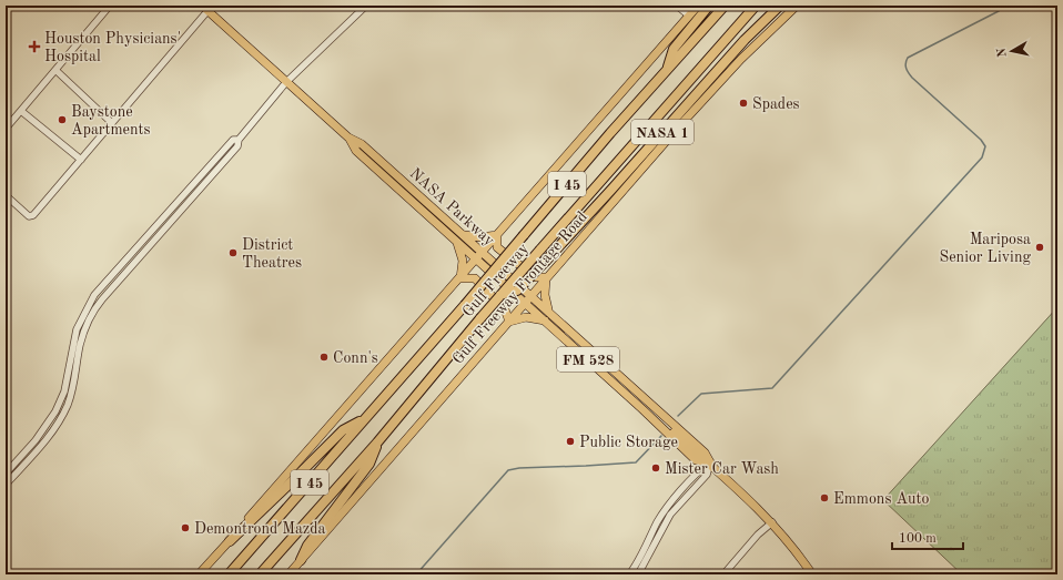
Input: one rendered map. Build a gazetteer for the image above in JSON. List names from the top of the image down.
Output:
{
  "streets": {
    "highway": ["NASA 1", "I 45", "Gulf Freeway"],
    "main road": ["NASA Parkway", "Gulf Freeway Frontage Road", "FM 528"]
  },
  "crossings": [
    ["NASA 1", "Gulf Freeway"],
    ["NASA Parkway", "Gulf Freeway Frontage Road"]
  ],
  "places": {
    "health": ["Houston Physicians' Hospital"],
    "other": [
      "Spades",
      "Baystone Apartments",
      "Mariposa Senior Living",
      "District Theatres",
      "Conn's",
      "Public Storage",
      "Mister Car Wash",
      "Emmons Auto",
      "Demontrond Mazda"
    ]
  },
  "scale_bar": "100 m",
  "north": "left"
}
